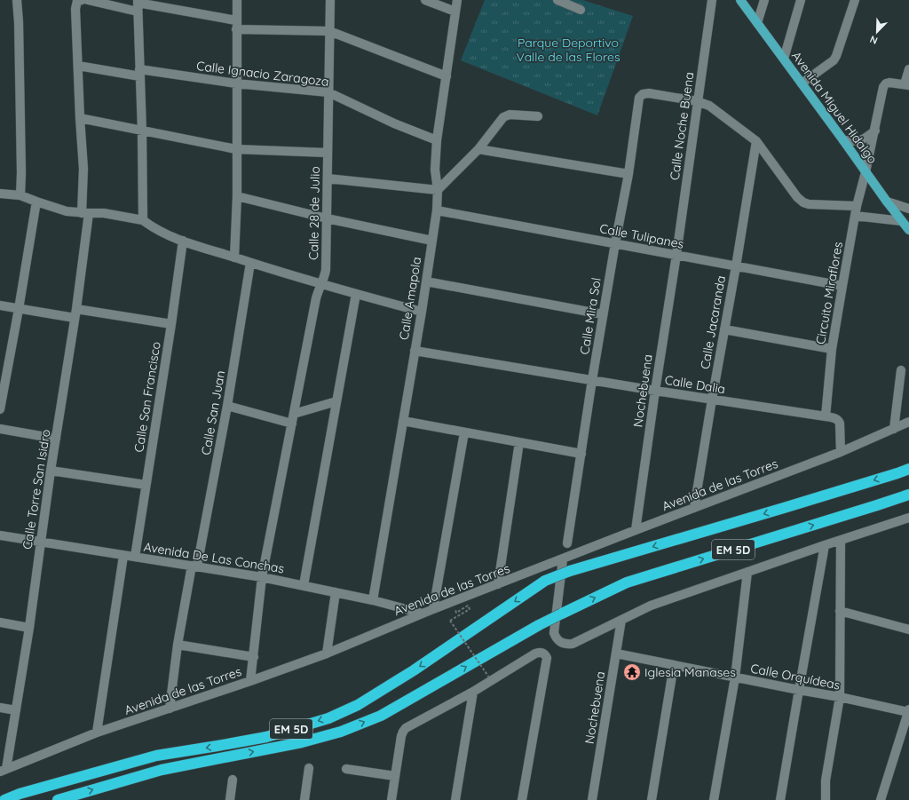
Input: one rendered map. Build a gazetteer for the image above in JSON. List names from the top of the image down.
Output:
{
  "streets": {
    "highway": ["EM 5D"],
    "main road": ["Avenida Miguel Hidalgo"],
    "street": [
      "Calle Ignacio Zaragoza",
      "Calle Noche Buena",
      "Calle 28 de Julio",
      "Calle Tulipanes",
      "Circuito Miraflores",
      "Calle Amapola",
      "Calle Mira Sol",
      "Calle Jacaranda",
      "Calle Dalia",
      "Nochebuena",
      "Calle San Francisco",
      "Calle San Juan",
      "Avenida de las Torres",
      "Calle Torre San Isidro",
      "Avenida De Las Conchas",
      "Calle Orquídeas"
    ]
  },
  "crossings": [
    ["Calle Ignacio Zaragoza", "Calle 28 de Julio"],
    ["Calle Ignacio Zaragoza", "Calle Amapola"],
    ["Calle Ignacio Zaragoza", "Calle Torre San Isidro"],
    ["Avenida Miguel Hidalgo", "Circuito Miraflores"],
    ["Calle Noche Buena", "Calle Tulipanes"],
    ["Calle Noche Buena", "Calle Mira Sol"],
    ["Calle Noche Buena", "Nochebuena"],
    ["Calle 28 de Julio", "Avenida de las Torres"],
    ["Calle 28 de Julio", "Avenida De Las Conchas"],
    ["Calle Tulipanes", "Circuito Miraflores"],
    ["Calle Tulipanes", "Calle Amapola"],
    ["Calle Tulipanes", "Calle Mira Sol"],
    ["Calle Tulipanes", "Calle Jacaranda"],
    ["Calle Tulipanes", "Nochebuena"],
    ["Circuito Miraflores", "Calle Dalia"],
    ["Calle Amapola", "Calle Dalia"],
    ["Calle Amapola", "Avenida De Las Conchas"],
    ["Calle Mira Sol", "Calle Dalia"],
    ["Calle Jacaranda", "Calle Dalia"],
    ["Calle Jacaranda", "Avenida de las Torres"],
    ["Calle Dalia", "Nochebuena"],
    ["Nochebuena", "Avenida de las Torres"],
    ["Nochebuena", "Calle Orquídeas"],
    ["Calle San Francisco", "Avenida De Las Conchas"],
    ["Calle San Juan", "Avenida de las Torres"],
    ["Calle San Juan", "Avenida De Las Conchas"],
    ["Avenida de las Torres", "Calle Torre San Isidro"],
    ["Avenida de las Torres", "Avenida De Las Conchas"],
    ["Calle Torre San Isidro", "Avenida De Las Conchas"]
  ],
  "parks": ["Parque Deportivo Valle de las Flores"],
  "places": {
    "temple": ["Iglesia Manases"]
  },
  "north": "bottom left"
}
